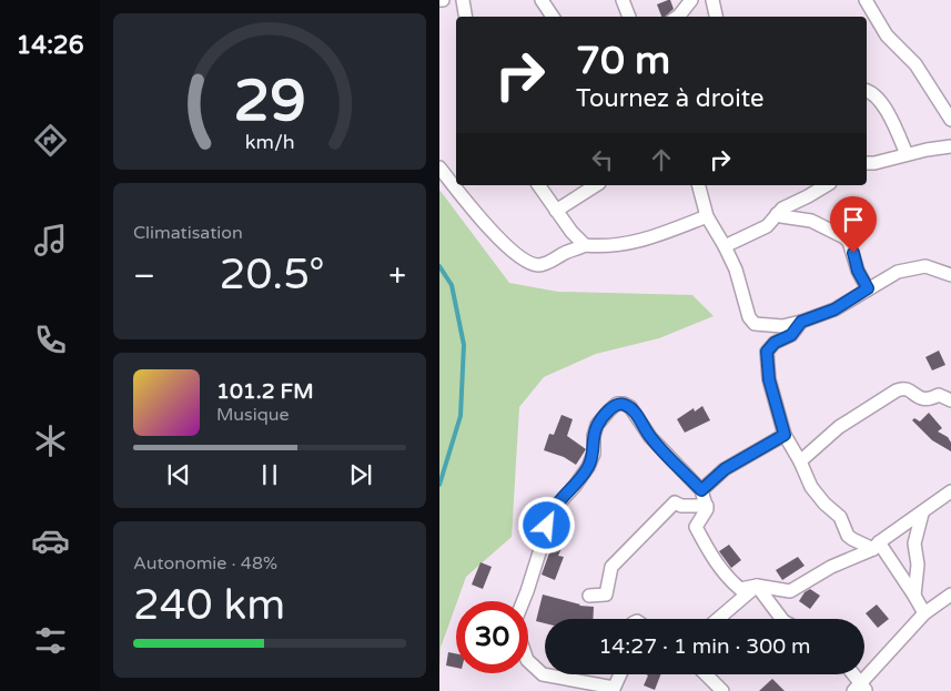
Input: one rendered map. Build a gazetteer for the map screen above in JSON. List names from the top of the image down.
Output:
{
  "page": {
    "tabs": "14:26",
    "turn": ["70 m", "Tournez à droite"],
    "tile": [
      "Climatisation",
      ["Autonomie · 48%", "240 km"]
    ],
    "heat": ["−", "20.5°", "+"],
    "song": ["101.2 FM", "Musique"],
    "limit": "30",
    "trip": "14:27 · 1 min · 300 m",
    "gauge": ["29", "km/h"]
  }
}
